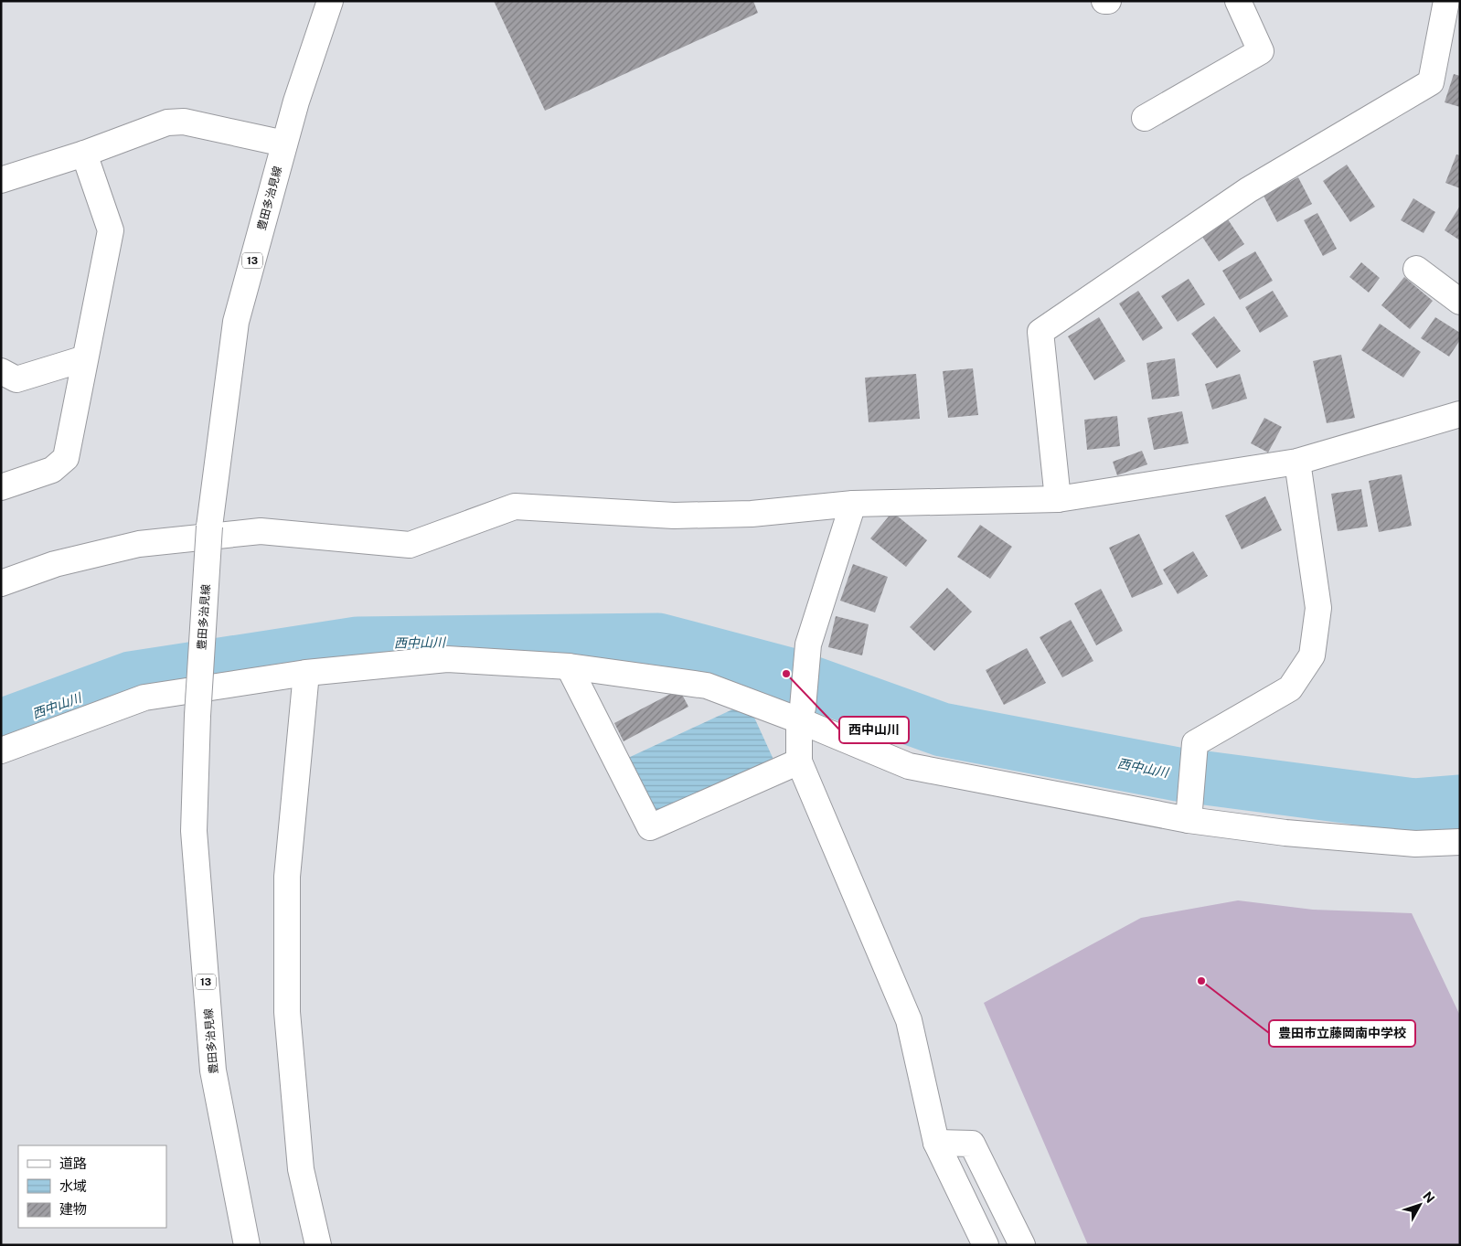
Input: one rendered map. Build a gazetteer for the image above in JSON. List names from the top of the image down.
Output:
{
  "streets": {
    "street": ["豊田多治見線", "13"]
  },
  "water": ["西中山川"],
  "places": ["西中山川", "豊田市立藤岡南中学校"],
  "legend": ["道路", "水域", "建物"],
  "north": "top right"
}
